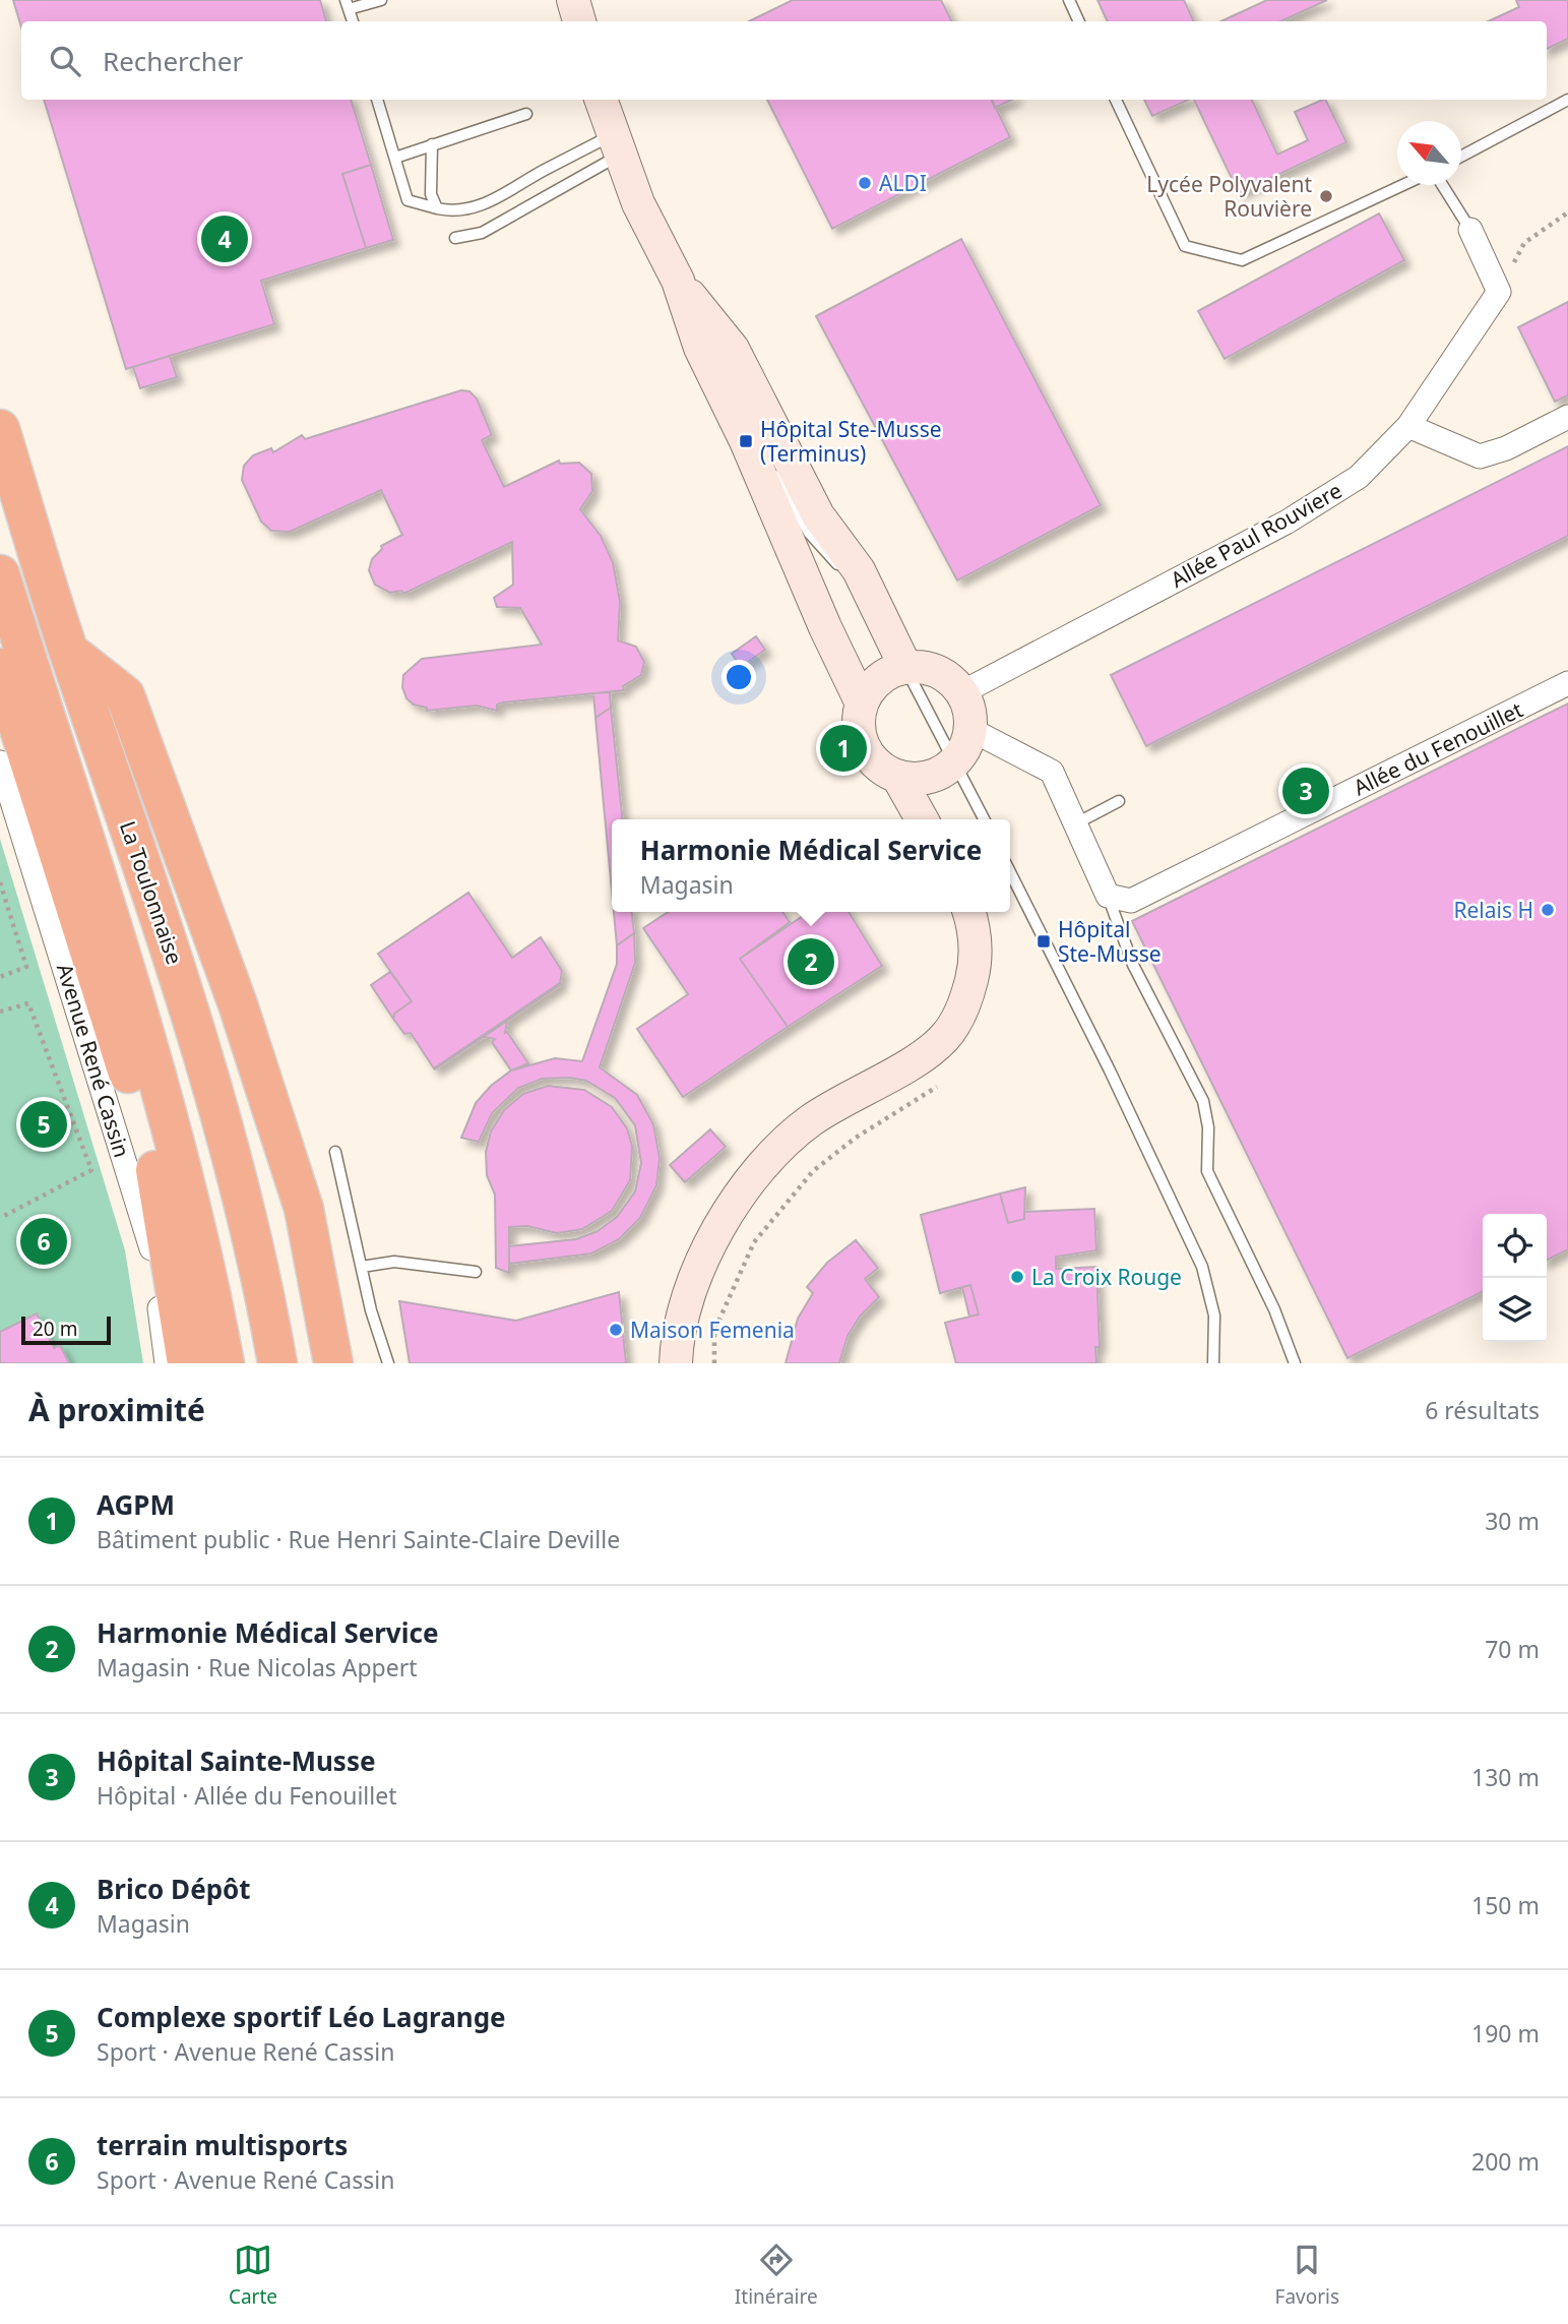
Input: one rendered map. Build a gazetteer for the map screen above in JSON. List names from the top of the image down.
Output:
{
  "streets": {
    "highway": ["La Toulonnaise"],
    "street": ["Allée Paul Rouviere", "Allée du Fenouillet", "Avenue René Cassin"]
  },
  "places": {
    "other": [
      "ALDI",
      "Lycée Polyvalent Rouvière",
      "Relais H",
      "La Croix Rouge",
      "Maison Femenia"
    ],
    "transit": ["Hôpital Ste-Musse (Terminus)", "Hôpital Ste-Musse"]
  },
  "scale_bar": "20 m",
  "north": "top left",
  "page": {
    "search": "Rechercher",
    "pins": [
      "4",
      "1",
      "3",
      "2",
      "5",
      "6"
    ],
    "popup": ["Harmonie Médical Service", "Magasin"],
    "scale": "20 m",
    "heading": ["À proximité", "6 résultats"],
    "list": [
      {
        "mark": "1",
        "name": "AGPM",
        "note": "Bâtiment public · Rue Henri Sainte-Claire Deville",
        "value": "30 m"
      },
      {
        "mark": "2",
        "name": "Harmonie Médical Service",
        "note": "Magasin · Rue Nicolas Appert",
        "value": "70 m"
      },
      {
        "mark": "3",
        "name": "Hôpital Sainte-Musse",
        "note": "Hôpital · Allée du Fenouillet",
        "value": "130 m"
      },
      {
        "mark": "4",
        "name": "Brico Dépôt",
        "note": "Magasin",
        "value": "150 m"
      },
      {
        "mark": "5",
        "name": "Complexe sportif Léo Lagrange",
        "note": "Sport · Avenue René Cassin",
        "value": "190 m"
      },
      {
        "mark": "6",
        "name": "terrain multisports",
        "note": "Sport · Avenue René Cassin",
        "value": "200 m"
      }
    ],
    "nav": ["Carte", "Itinéraire", "Favoris"]
  }
}
